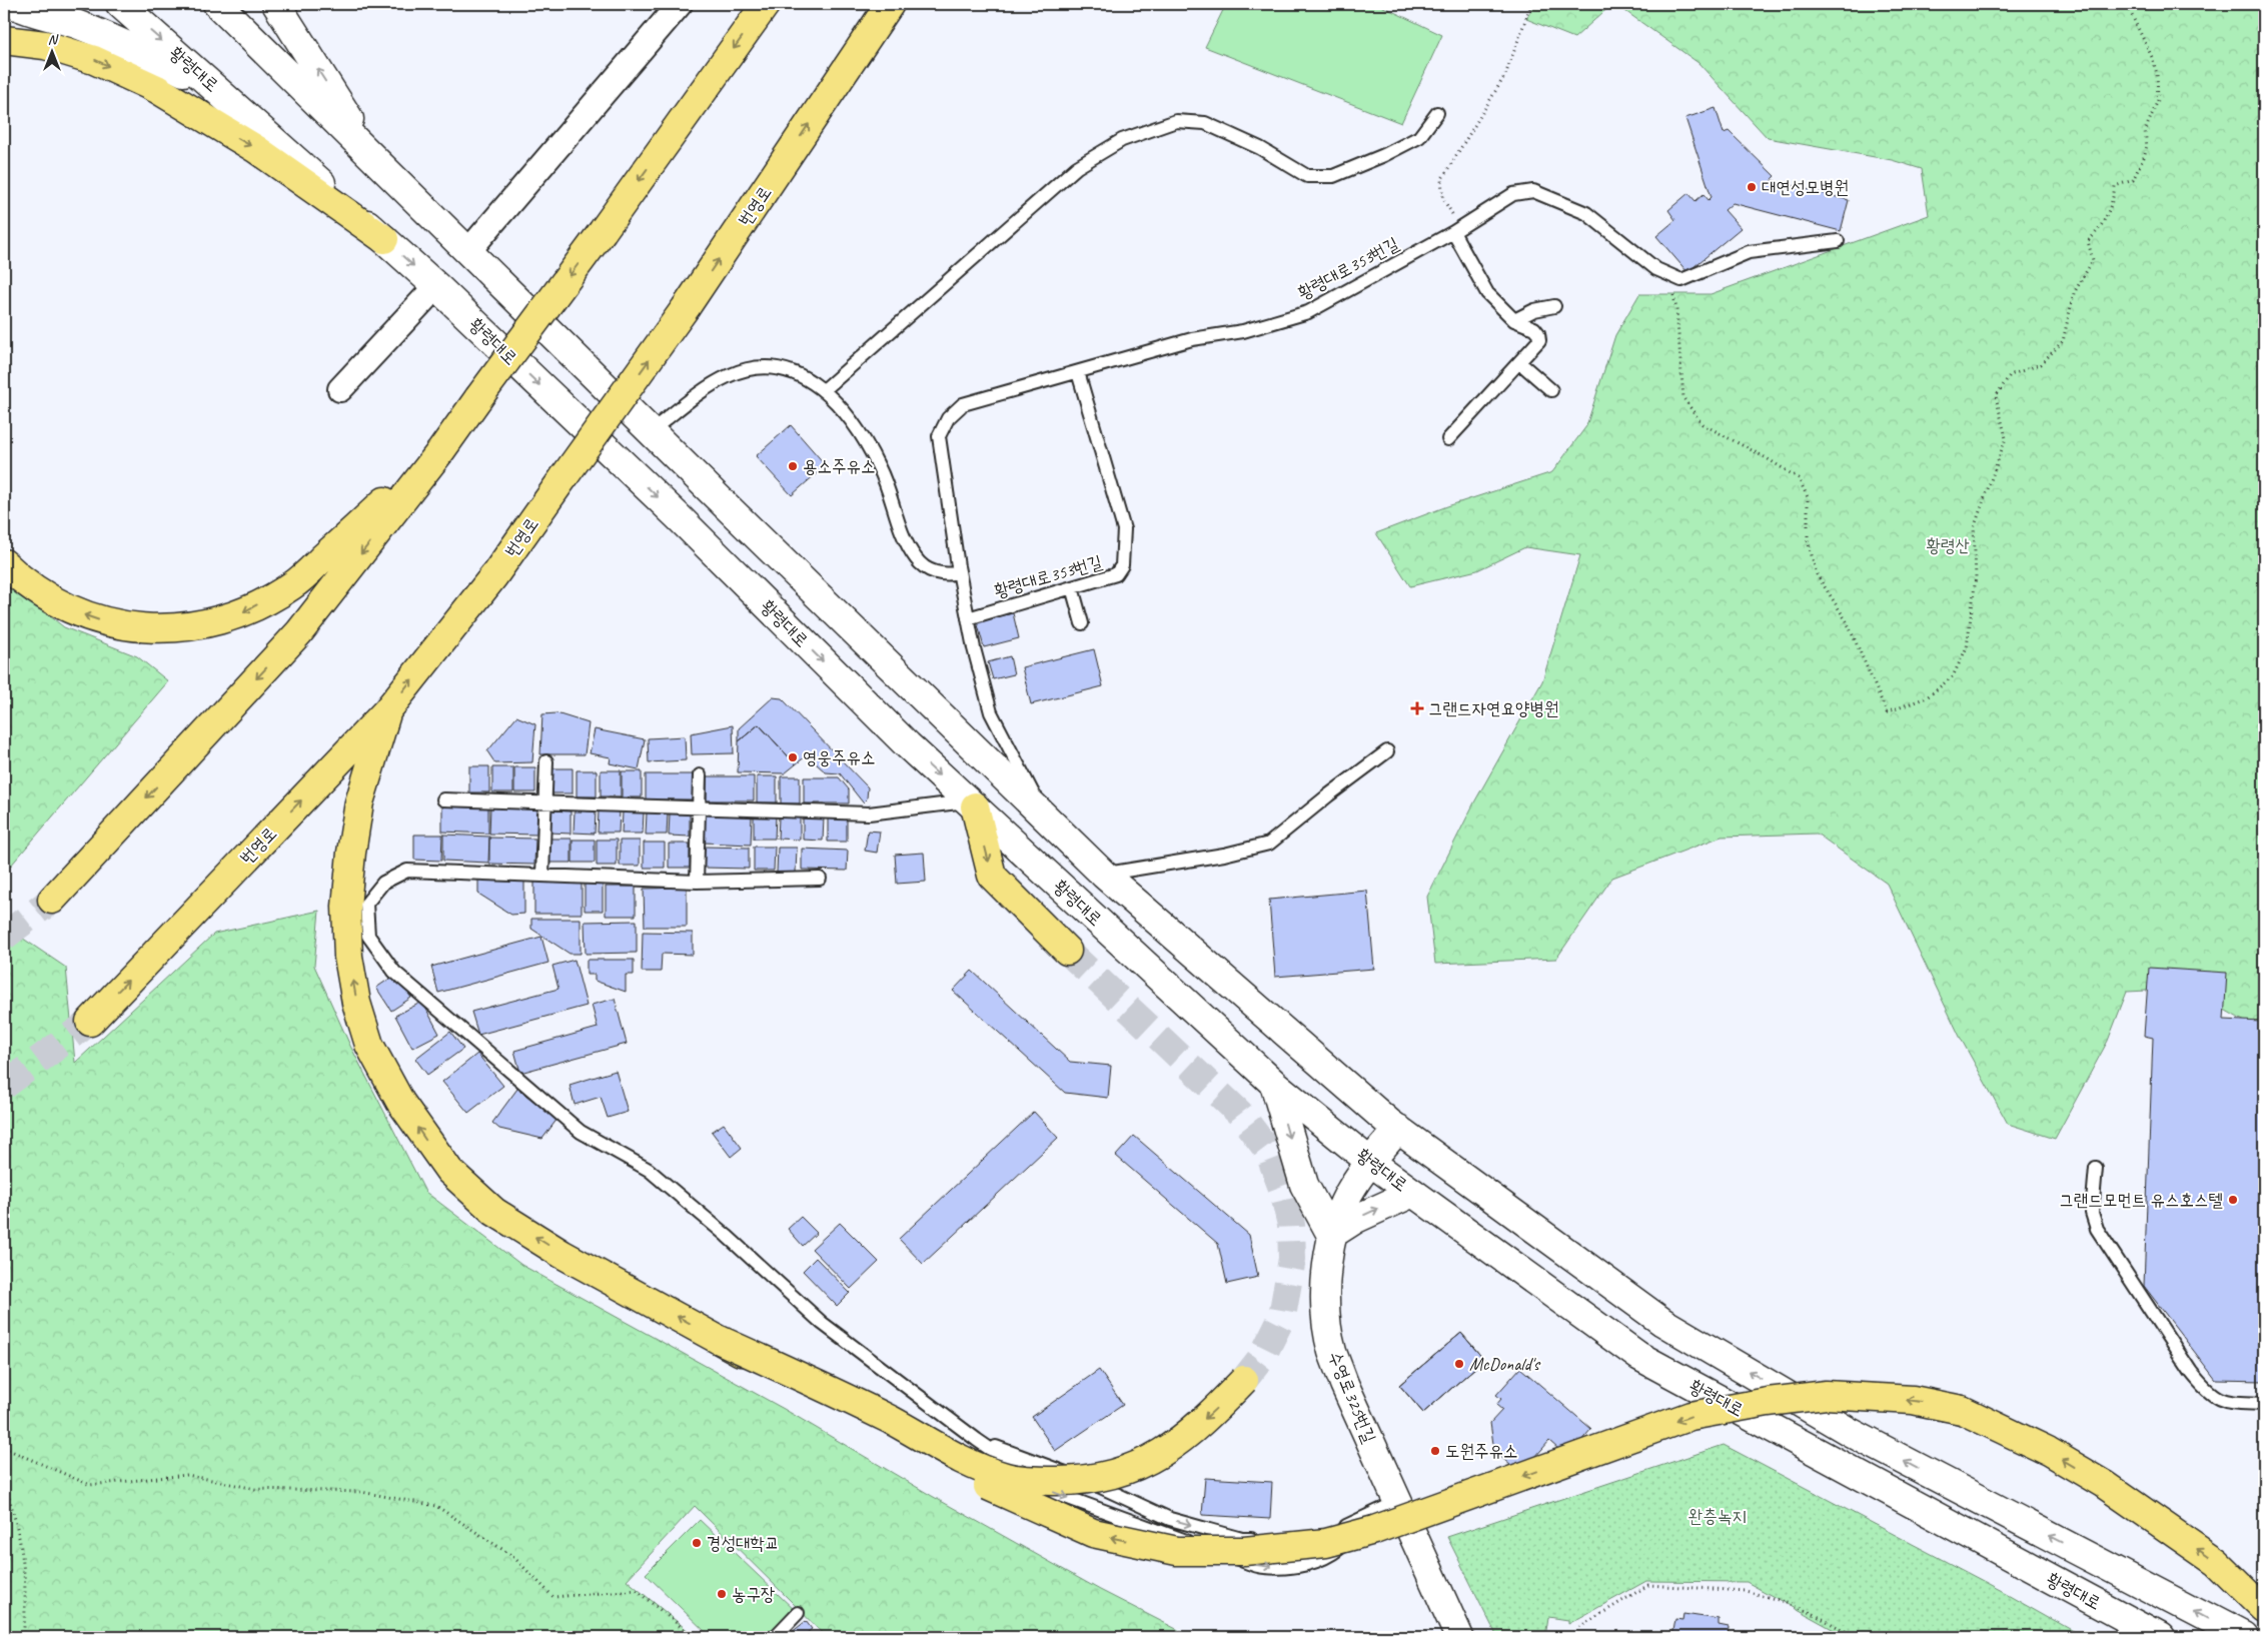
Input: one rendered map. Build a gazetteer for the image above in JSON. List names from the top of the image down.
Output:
{
  "streets": {
    "highway": ["번영로"],
    "main road": ["황령대로", "수영로325번길"],
    "lane": ["황령대로353번길"]
  },
  "crossings": [
    ["황령대로", "수영로325번길"]
  ],
  "parks": ["황령산", "완층녹지"],
  "places": {
    "other": [
      "대연성모병원",
      "용소주유소",
      "영웅주유소",
      "그랜드모먼트 유스호스텔",
      "McDonald's",
      "도원주유소",
      "경성대학교",
      "농구장"
    ],
    "health": ["그랜드자연요양병원"]
  },
  "north": "top"
}
